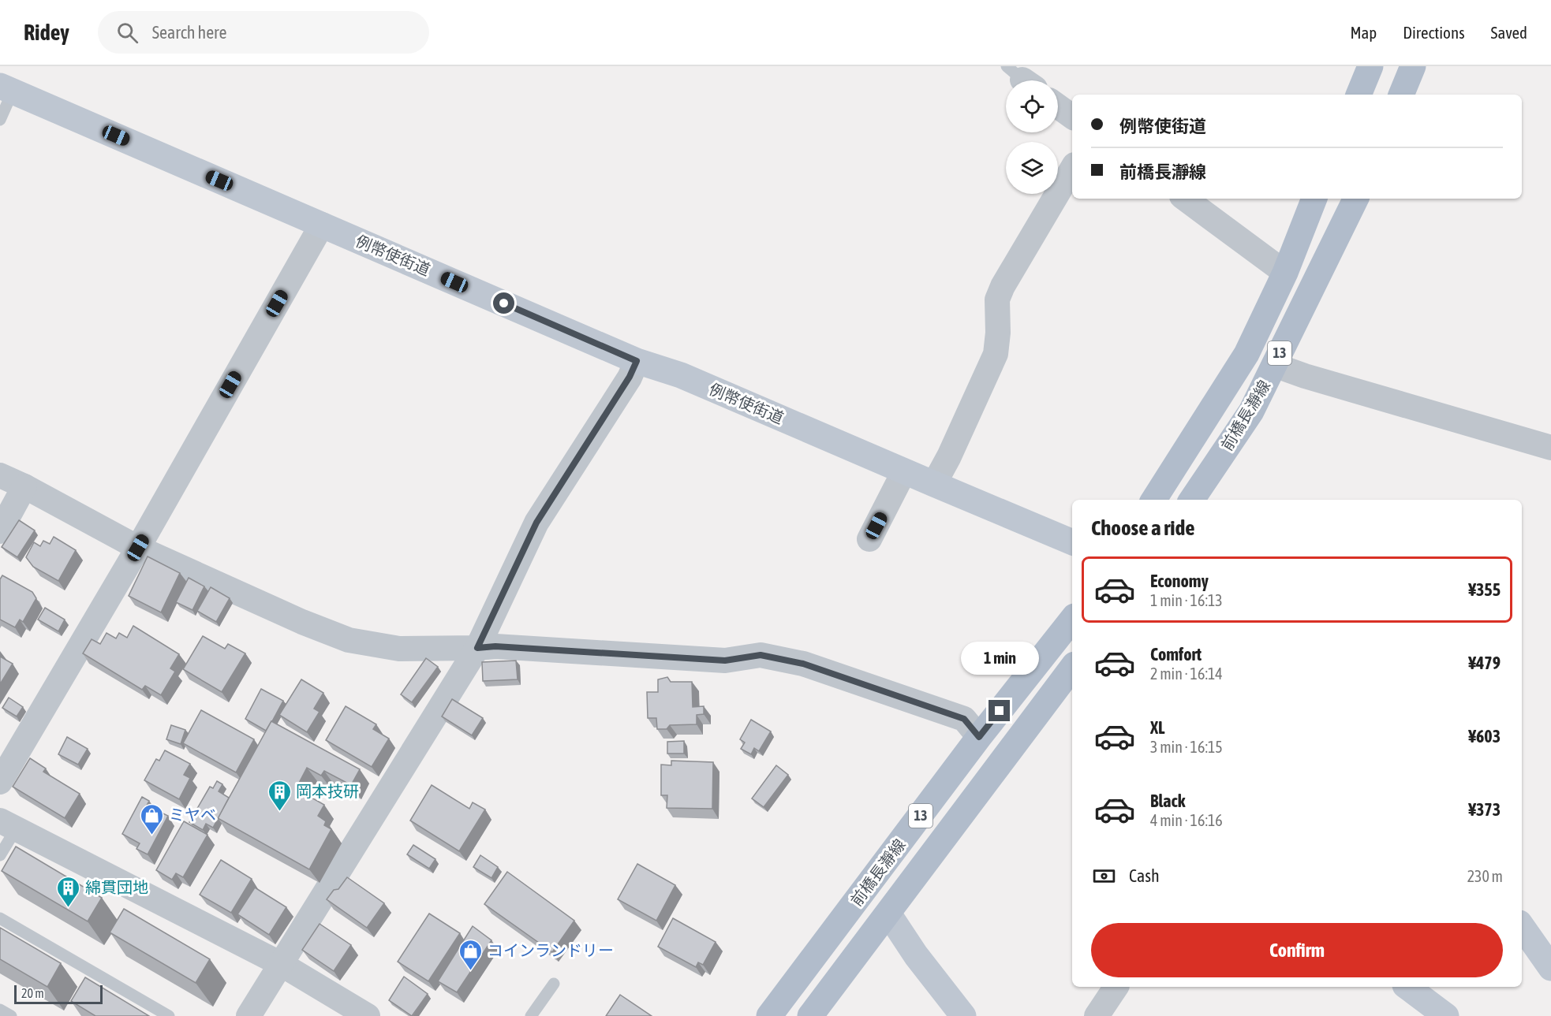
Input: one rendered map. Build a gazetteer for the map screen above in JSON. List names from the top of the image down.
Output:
{
  "streets": {
    "main road": ["例幣使街道", "13", "前橋長瀞線"]
  },
  "places": {
    "building": ["岡本技研", "綿貫団地"],
    "shop": ["ミヤベ", "コインランドリー"]
  },
  "scale_bar": "20 m",
  "page": {
    "header": "Ridey",
    "search": "Search here",
    "nav": ["Map", "Directions", "Saved"],
    "banner": ["例幣使街道", "前橋長瀞線"],
    "heading": "Choose a ride",
    "list": [
      {
        "name": "Economy",
        "note": "1 min · 16:13",
        "value": "¥355"
      },
      {
        "name": "Comfort",
        "note": "2 min · 16:14",
        "value": "¥479"
      },
      {
        "name": "XL",
        "note": "3 min · 16:15",
        "value": "¥603"
      },
      {
        "name": "Black",
        "note": "4 min · 16:16",
        "value": "¥373"
      }
    ],
    "bubble": "1 min",
    "pay": ["Cash", "230 m"],
    "buttons": "Confirm",
    "scale": "20 m"
  }
}
